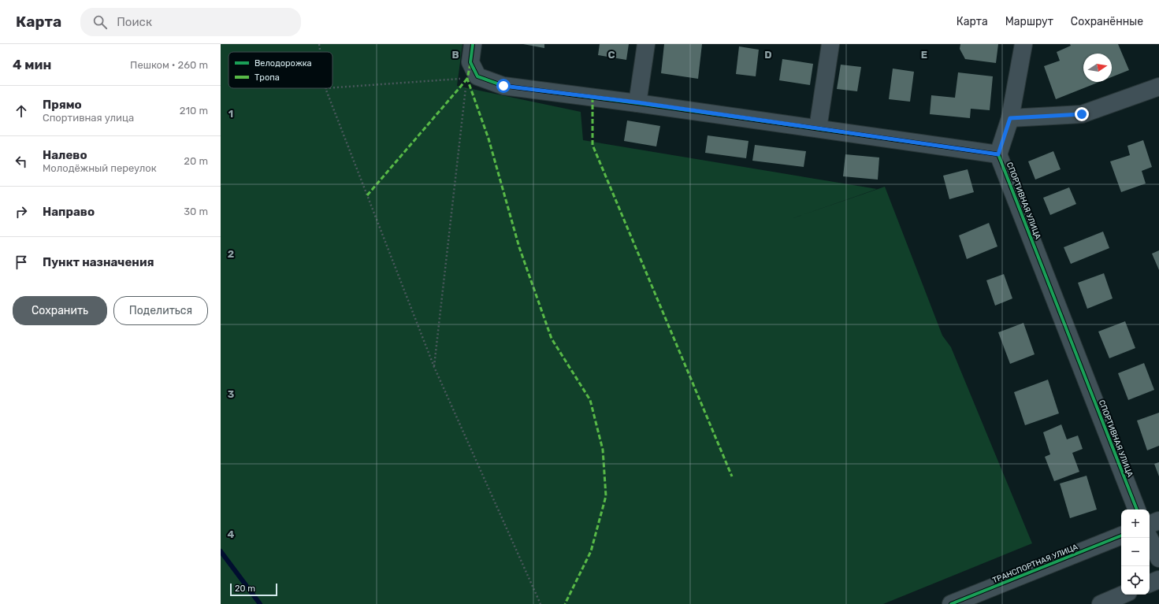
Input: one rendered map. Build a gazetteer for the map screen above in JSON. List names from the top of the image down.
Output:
{
  "streets": {
    "street": ["СПОРТИВНАЯ УЛИЦА", "ТРАНСПОРТНАЯ УЛИЦА"]
  },
  "legend": ["Велодорожка", "Тропа"],
  "scale_bar": "20 m",
  "north": "right",
  "page": {
    "header": "Карта",
    "search": "Поиск",
    "nav": ["Карта", "Маршрут", "Сохранённые"],
    "heading": ["4 мин", "Пешком · 260 m"],
    "list": [
      ["Прямо", "Спортивная улица", "210 m"],
      ["Налево", "Молодёжный переулок", "20 m"],
      ["Направо", "30 m"],
      "Пункт назначения"
    ],
    "buttons": ["Сохранить", "Поделиться"],
    "map_buttons": ["+", "−"],
    "scale": "20 m"
  },
  "grid": {
    "columns": [
      "B",
      "C",
      "D",
      "E"
    ],
    "rows": [
      "1",
      "2",
      "3",
      "4"
    ]
  }
}
